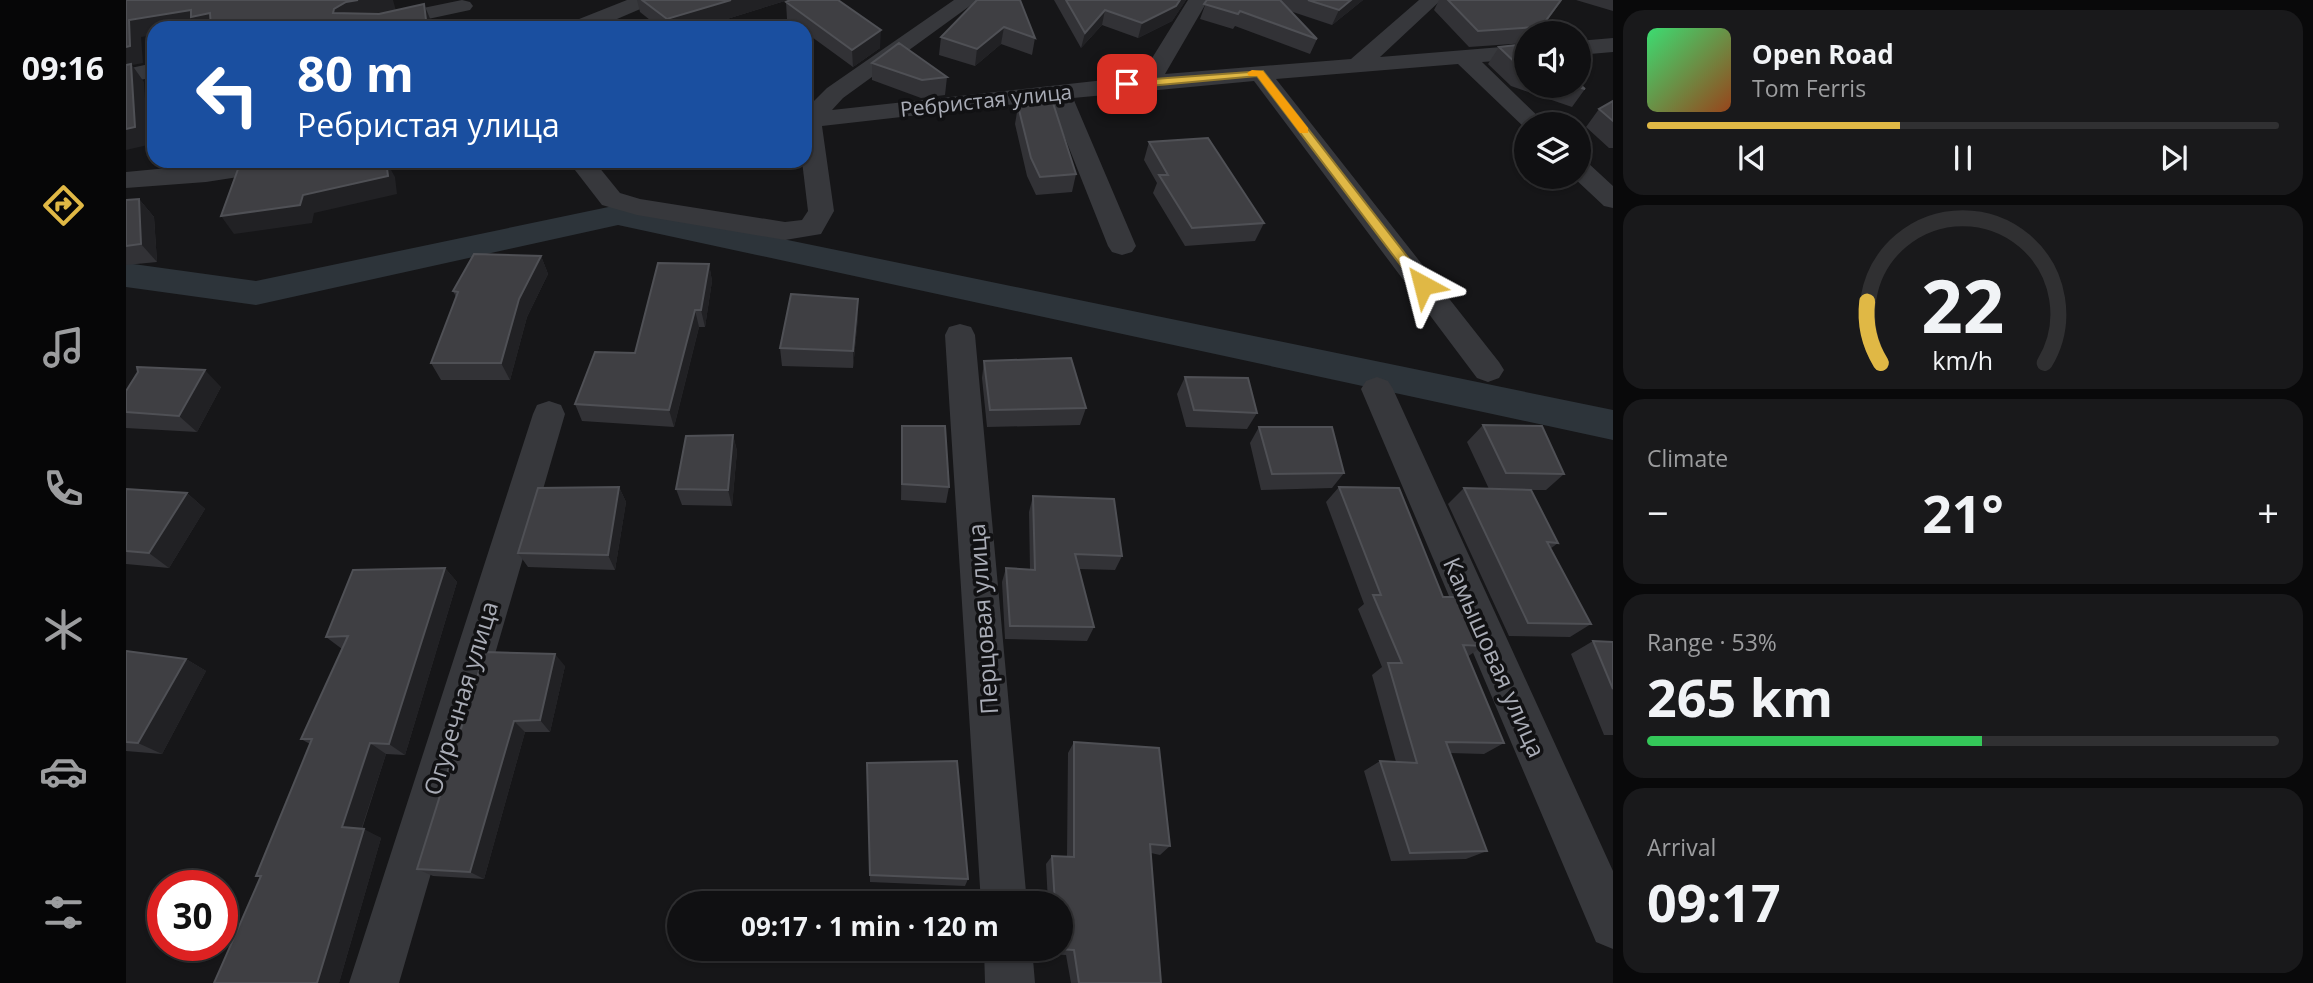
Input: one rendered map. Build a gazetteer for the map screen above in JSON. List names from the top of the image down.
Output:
{
  "streets": {
    "street": [
      "Ребристая улица",
      "Перцовая улица",
      "Камышовая улица",
      "Огуречная улица"
    ]
  },
  "page": {
    "tabs": "09:16",
    "turn": ["80 m", "Ребристая улица"],
    "song": ["Open Road", "Tom Ferris"],
    "tile": [
      "Climate",
      ["Range · 53%", "265 km"],
      ["Arrival", "09:17"]
    ],
    "heat": ["−", "21°", "+"],
    "limit": "30",
    "trip": "09:17 · 1 min · 120 m",
    "gauge": ["22", "km/h"]
  }
}
